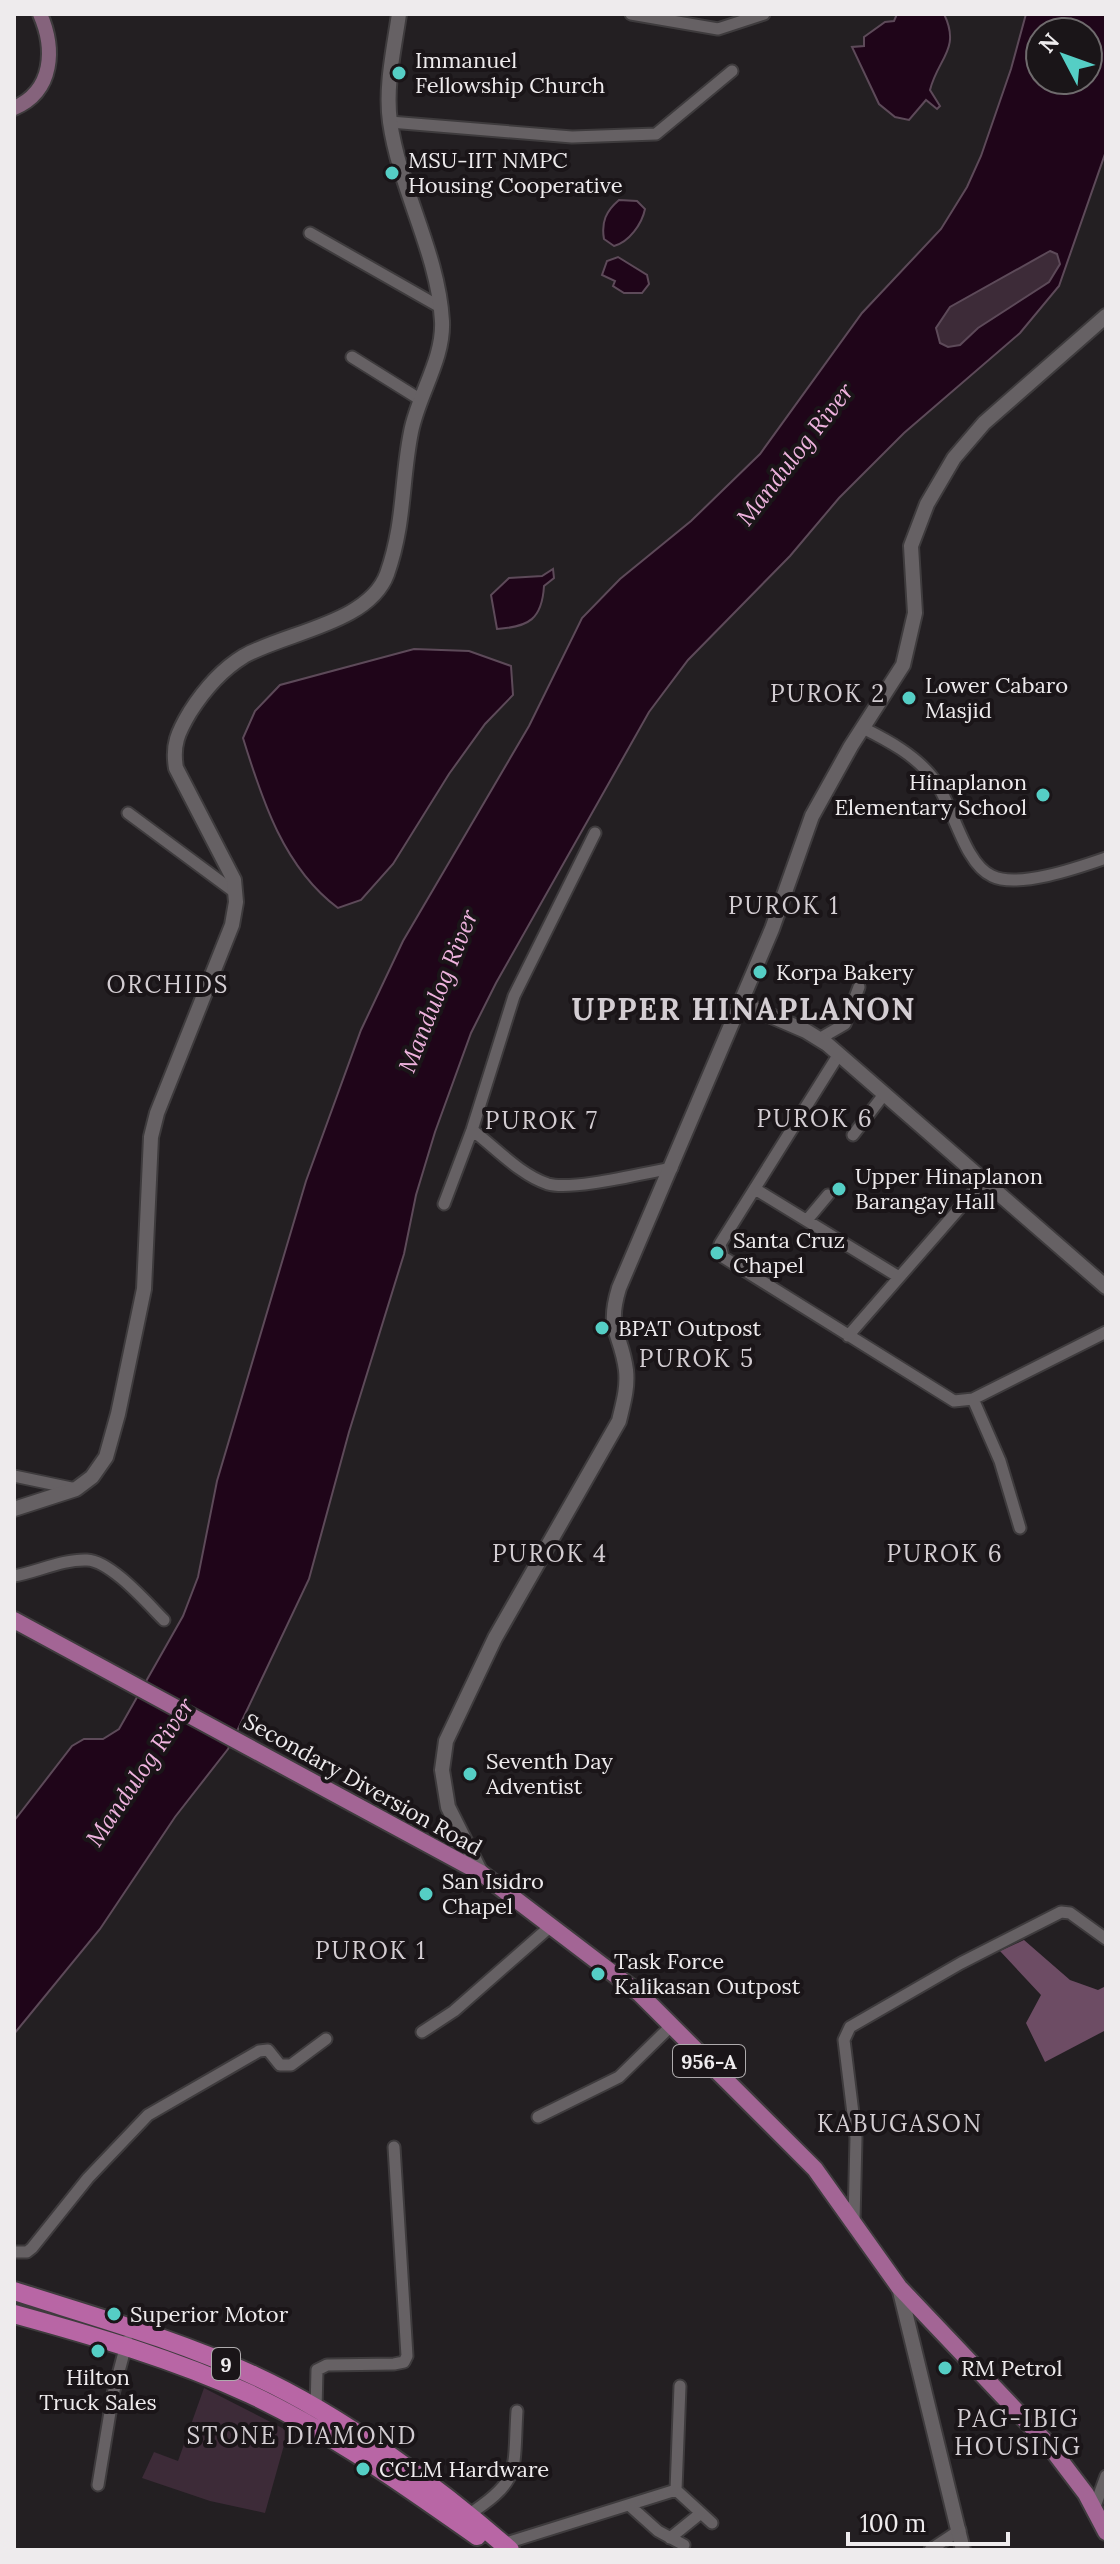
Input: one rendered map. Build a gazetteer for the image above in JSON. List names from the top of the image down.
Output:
{
  "streets": {
    "highway": ["9"],
    "main road": ["Secondary Diversion Road", "956-A"]
  },
  "crossings": [
    ["Secondary Diversion Road", "956-A"]
  ],
  "districts": [
    "PUROK 2",
    "PUROK 1",
    "ORCHIDS",
    "UPPER HINAPLANON",
    "PUROK 6",
    "PUROK 7",
    "PUROK 5",
    "PUROK 4",
    "PUROK 6",
    "PUROK 1",
    "KABUGASON",
    "PAG-IBIG HOUSING",
    "STONE DIAMOND"
  ],
  "water": ["Mandulog River"],
  "places": [
    "Immanuel Fellowship Church",
    "MSU-IIT NMPC Housing Cooperative",
    "Lower Cabaro Masjid",
    "Hinaplanon Elementary School",
    "Korpa Bakery",
    "Upper Hinaplanon Barangay Hall",
    "Santa Cruz Chapel",
    "BPAT Outpost",
    "Seventh Day Adventist",
    "San Isidro Chapel",
    "Task Force Kalikasan Outpost",
    "Superior Motor",
    "Hilton Truck Sales",
    "RM Petrol",
    "CCLM Hardware"
  ],
  "scale_bar": "100 m",
  "north": "top left"
}
